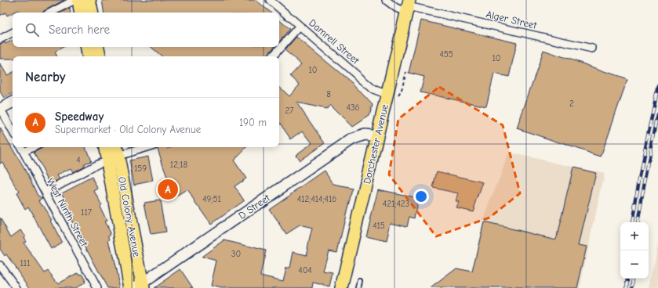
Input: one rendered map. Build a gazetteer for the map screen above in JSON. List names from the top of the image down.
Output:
{
  "streets": {
    "main road": ["Dorchester Avenue", "D Street", "Old Colony Avenue"],
    "street": ["Alger Street", "Damrell Street", "West Ninth Street"]
  },
  "crossings": [
    ["Alger Street", "Dorchester Avenue"],
    ["Damrell Street", "Dorchester Avenue"],
    ["Dorchester Avenue", "D Street"],
    ["D Street", "Old Colony Avenue"]
  ],
  "house_numbers": [
    "455",
    "10",
    "10",
    "8",
    "2",
    "436",
    "27",
    "4",
    "12;18",
    "159",
    "49;51",
    "412;414;416",
    "421;423",
    "117",
    "415",
    "30",
    "111",
    "404"
  ],
  "page": {
    "search": "Search here",
    "heading": "Nearby",
    "list": [
      {
        "mark": "A",
        "name": "Speedway",
        "note": "Supermarket · Old Colony Avenue",
        "value": "190 m"
      }
    ],
    "pins": "A",
    "map_buttons": ["+", "−"]
  }
}
